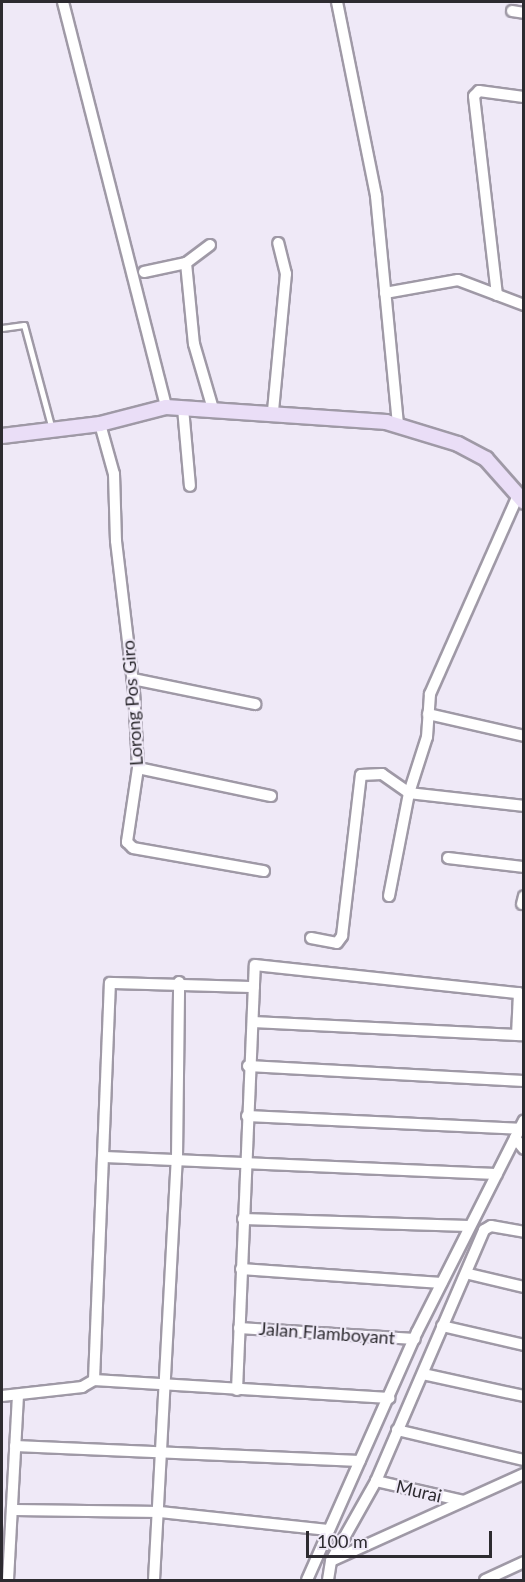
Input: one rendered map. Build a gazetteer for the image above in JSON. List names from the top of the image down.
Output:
{
  "streets": {
    "street": ["Lorong Pos Giro", "Jalan Flamboyant", "Murai"]
  },
  "scale_bar": "100 m"
}
